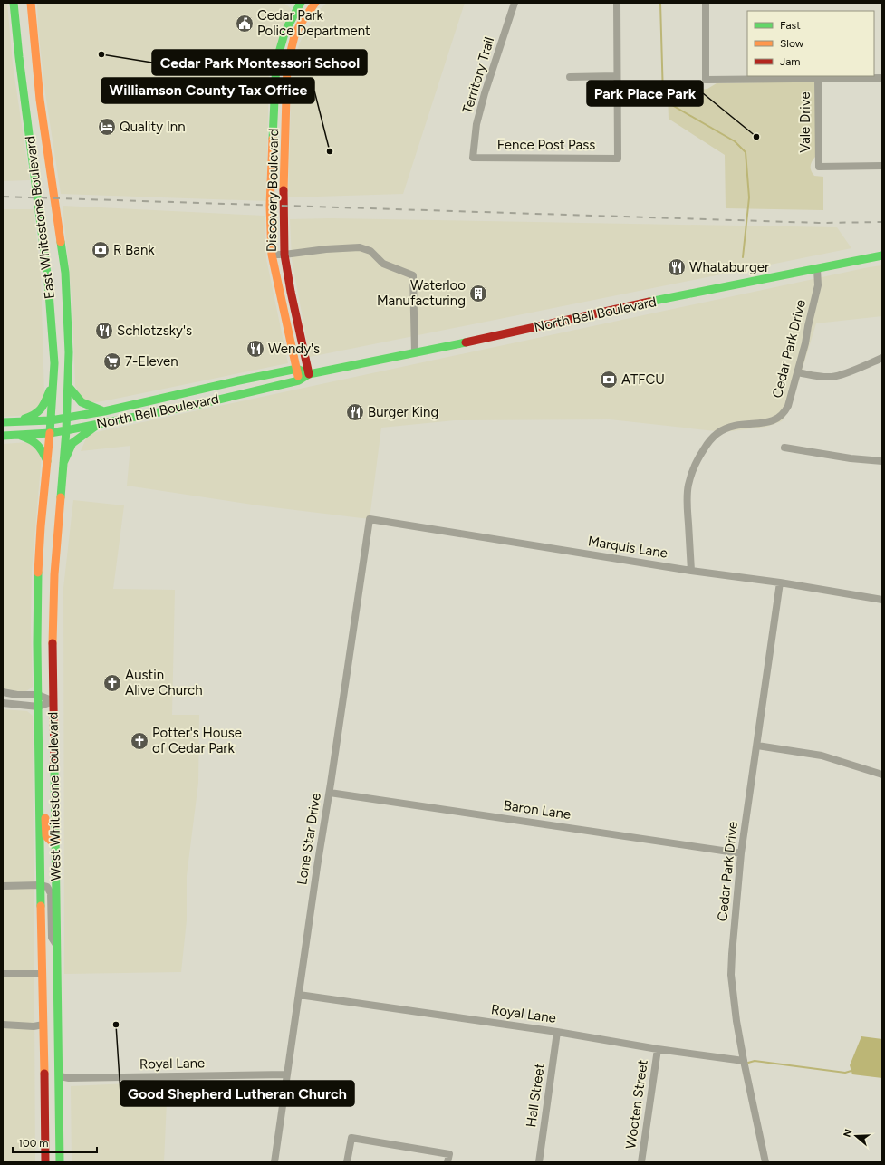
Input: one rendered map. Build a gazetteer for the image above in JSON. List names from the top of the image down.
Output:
{
  "streets": {
    "main road": [
      "Discovery Boulevard",
      "East Whitestone Boulevard",
      "North Bell Boulevard",
      "West Whitestone Boulevard"
    ],
    "street": [
      "Territory Trail",
      "Vale Drive",
      "Fence Post Pass",
      "Cedar Park Drive",
      "Marquis Lane",
      "Baron Lane",
      "Lone Star Drive",
      "Royal Lane",
      "Hall Street",
      "Wooten Street"
    ]
  },
  "crossings": [
    ["Territory Trail", "Fence Post Pass"],
    ["Discovery Boulevard", "North Bell Boulevard"],
    ["East Whitestone Boulevard", "North Bell Boulevard"],
    ["East Whitestone Boulevard", "West Whitestone Boulevard"],
    ["North Bell Boulevard", "Cedar Park Drive"],
    ["North Bell Boulevard", "West Whitestone Boulevard"],
    ["Cedar Park Drive", "Marquis Lane"],
    ["Cedar Park Drive", "Baron Lane"],
    ["Cedar Park Drive", "Royal Lane"],
    ["Marquis Lane", "Lone Star Drive"],
    ["West Whitestone Boulevard", "Royal Lane"],
    ["Baron Lane", "Lone Star Drive"],
    ["Lone Star Drive", "Royal Lane"],
    ["Royal Lane", "Hall Street"],
    ["Royal Lane", "Wooten Street"]
  ],
  "places": {
    "public building": ["Cedar Park Police Department"],
    "other": [
      "Cedar Park Montessori School",
      "Park Place Park",
      "Williamson County Tax Office",
      "Good Shepherd Lutheran Church"
    ],
    "hotel": ["Quality Inn"],
    "bank": ["R Bank", "ATFCU"],
    "restaurant": [
      "Whataburger",
      "Schlotzsky's",
      "Wendy's",
      "Burger King"
    ],
    "building": ["Waterloo Manufacturing"],
    "supermarket": ["7-Eleven"],
    "church": ["Austin Alive Church", "Potter's House of Cedar Park"]
  },
  "legend": ["Fast", "Slow", "Jam"],
  "scale_bar": "100 m",
  "north": "left"
}
